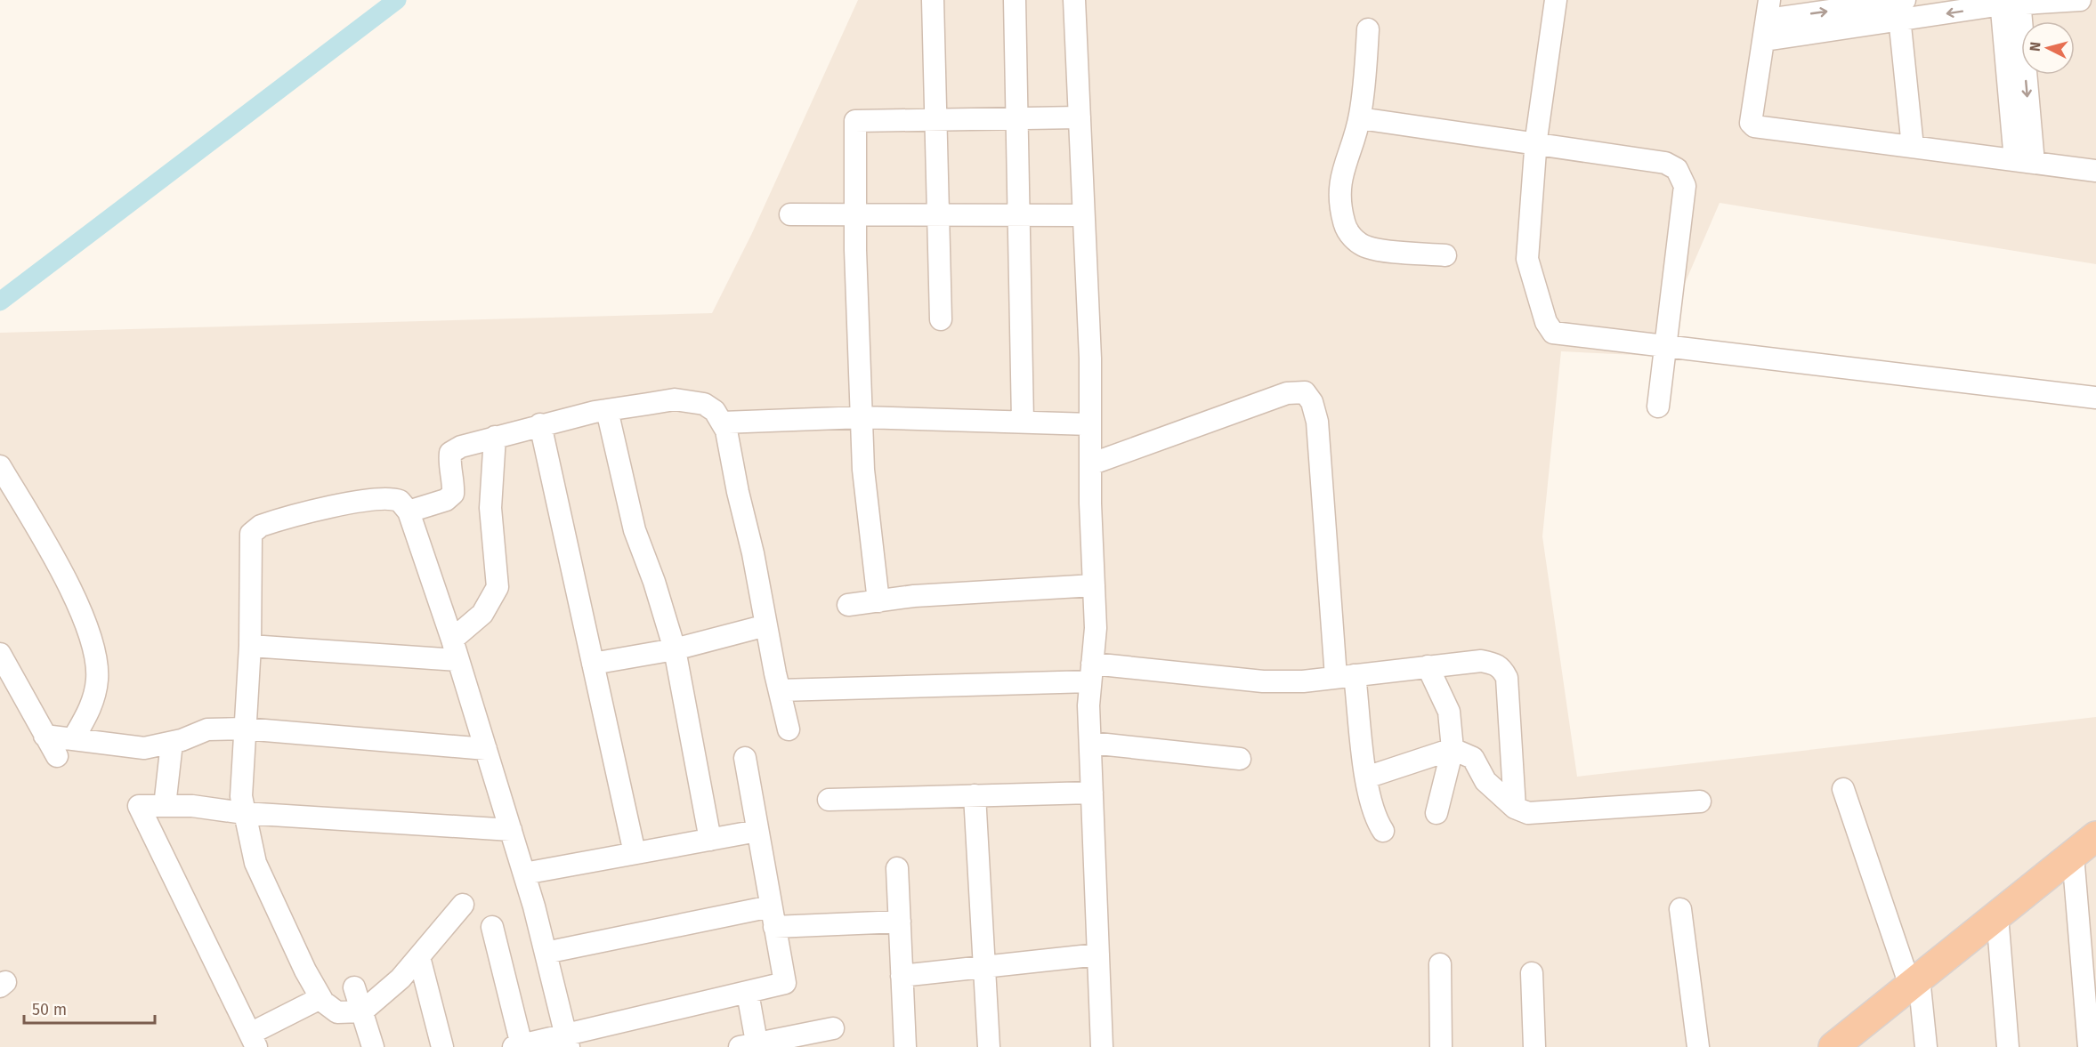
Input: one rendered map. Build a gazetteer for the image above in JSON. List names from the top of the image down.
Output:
{
  "scale_bar": "50 m",
  "north": "left"
}
